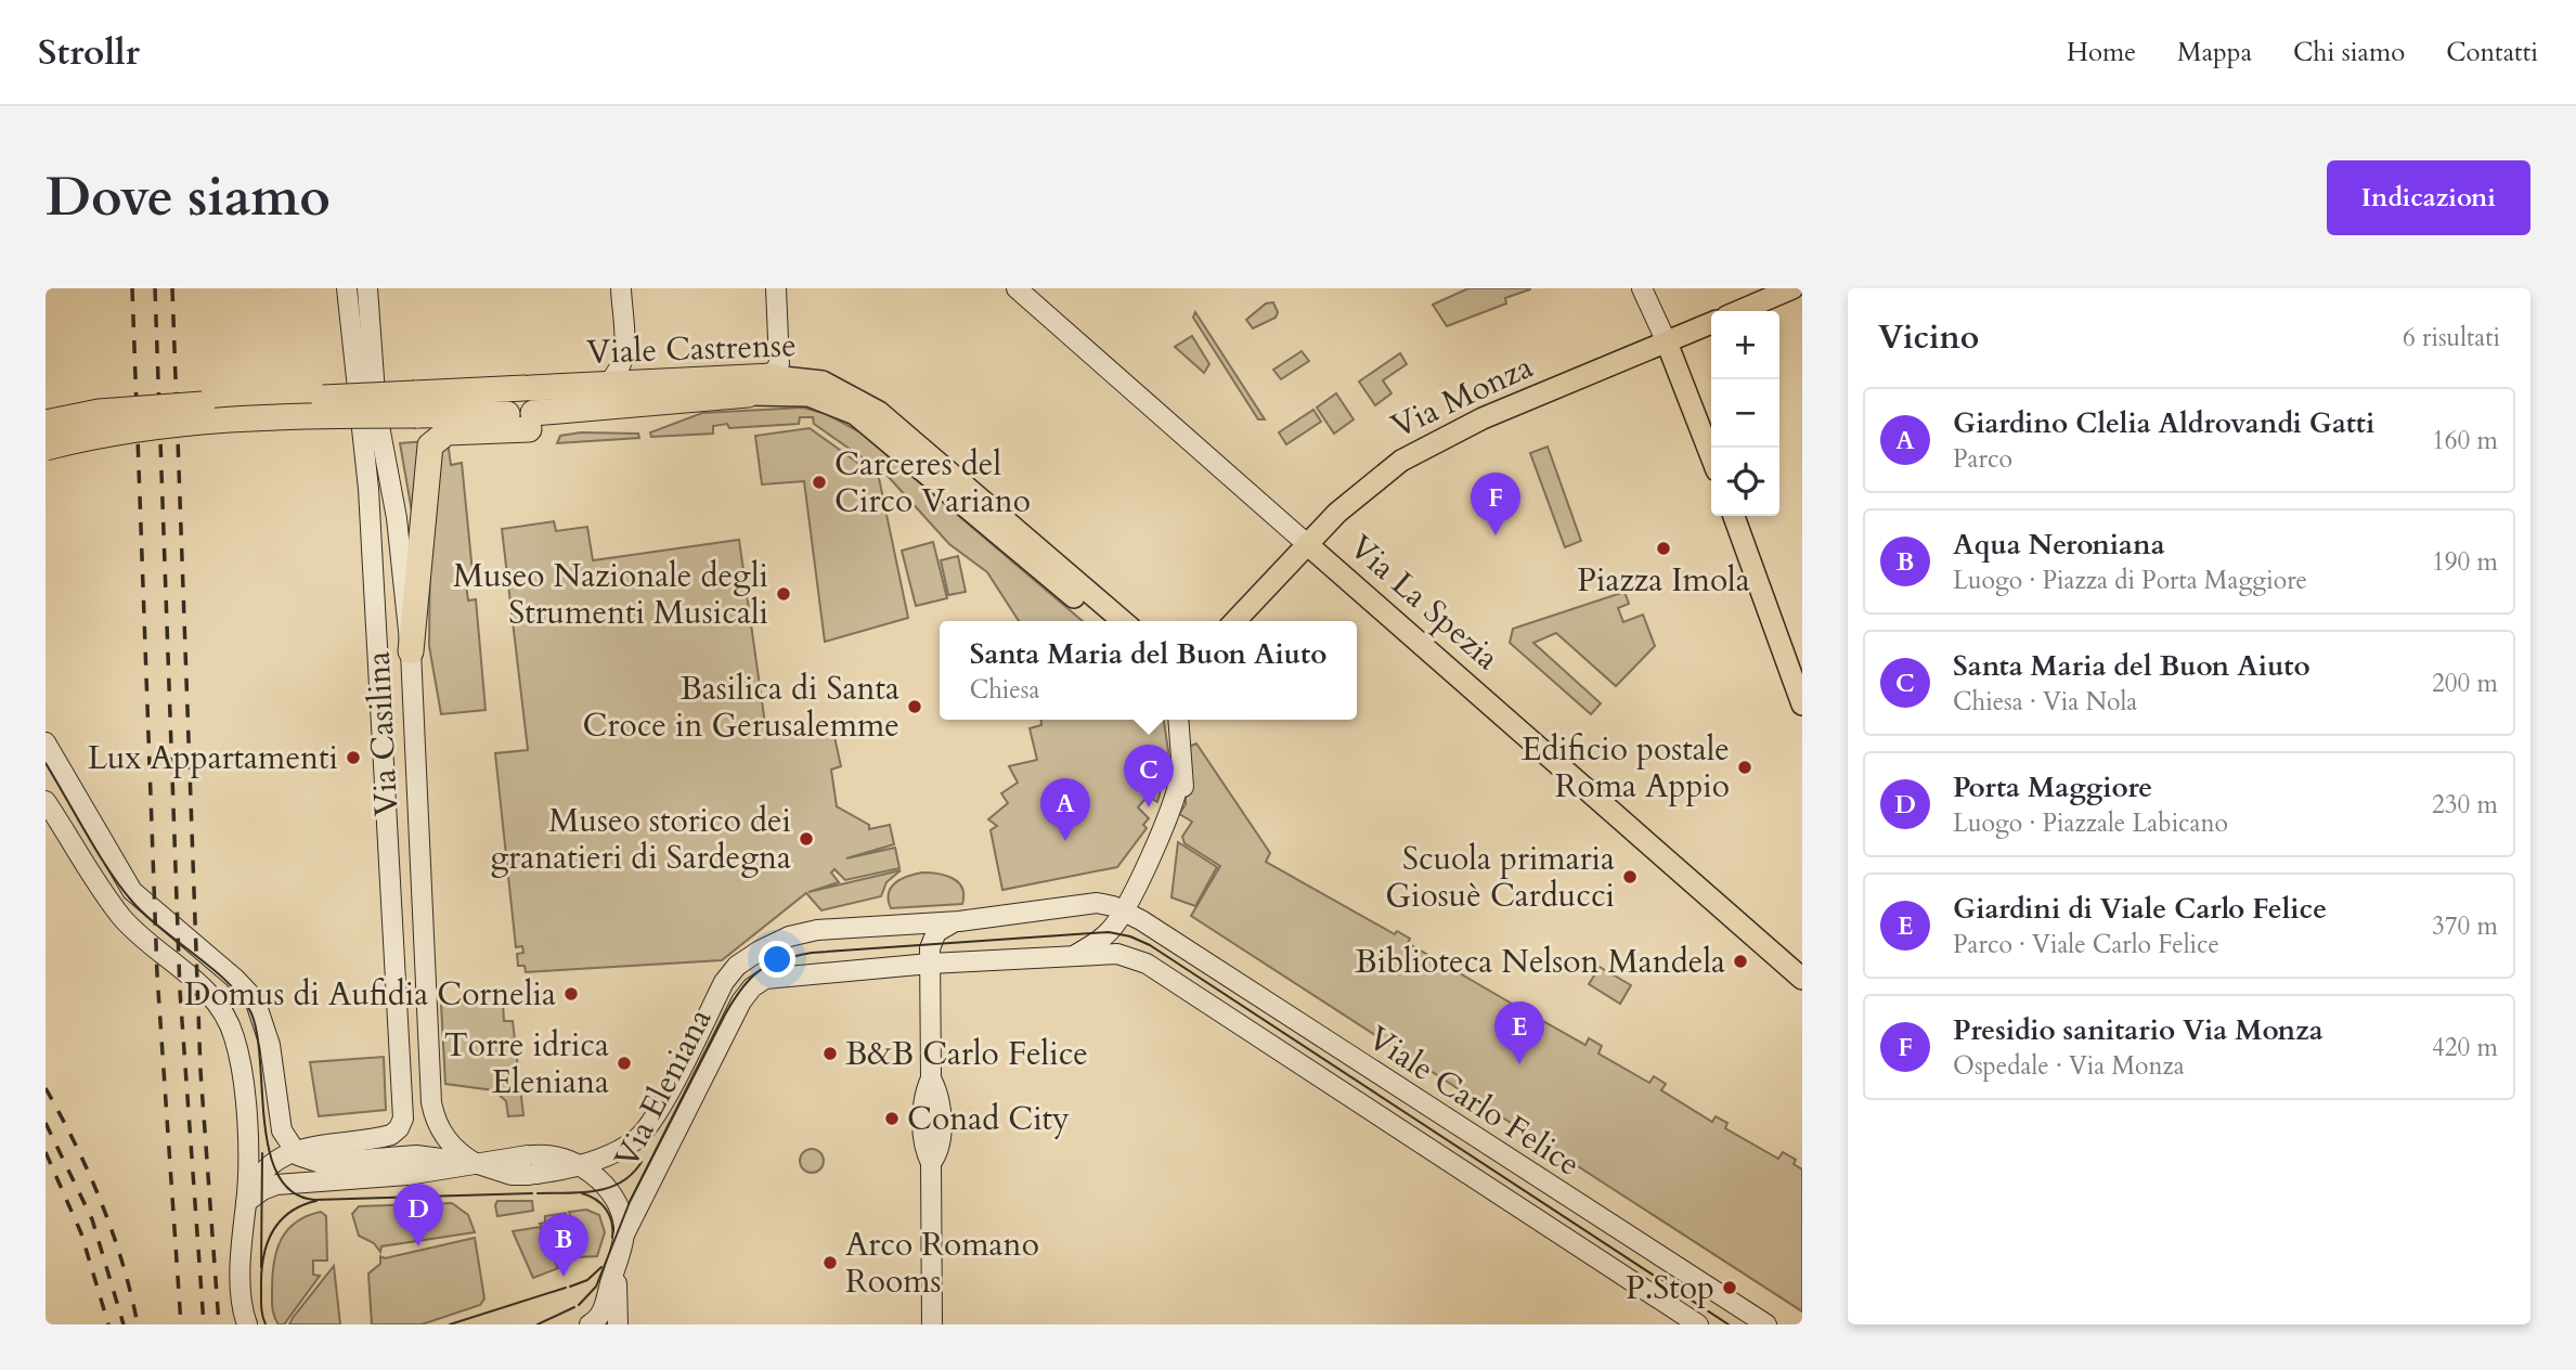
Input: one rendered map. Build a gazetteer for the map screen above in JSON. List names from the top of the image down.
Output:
{
  "streets": {
    "highway": ["Viale Castrense"],
    "main road": [
      "Via Monza",
      "Via La Spezia",
      "Via Casilina",
      "Via Eleniana",
      "Viale Carlo Felice"
    ]
  },
  "crossings": [
    ["Via Monza", "Via La Spezia"],
    ["Via Casilina", "Via Eleniana"],
    ["Via Eleniana", "Viale Carlo Felice"]
  ],
  "places": [
    "Carceres del Circo Variano",
    "Piazza Imola",
    "Museo Nazionale degli Strumenti Musicali",
    "Basilica di Santa Croce in Gerusalemme",
    "Lux Appartamenti",
    "Edificio postale Roma Appio",
    "Museo storico dei granatieri di Sardegna",
    "Scuola primaria Giosuè Carducci",
    "Biblioteca Nelson Mandela",
    "Domus di Aufidia Cornelia",
    "B&B Carlo Felice",
    "Torre idrica Eleniana",
    "Conad City",
    "Arco Romano Rooms",
    "P.Stop"
  ],
  "page": {
    "header": "Strollr",
    "nav": [
      "Home",
      "Mappa",
      "Chi siamo",
      "Contatti"
    ],
    "buttons": "Indicazioni",
    "title": "Dove siamo",
    "heading": ["Vicino", "6 risultati"],
    "map_buttons": ["+", "−"],
    "list": [
      {
        "mark": "A",
        "name": "Giardino Clelia Aldrovandi Gatti",
        "note": "Parco",
        "value": "160 m"
      },
      {
        "mark": "B",
        "name": "Aqua Neroniana",
        "note": "Luogo · Piazza di Porta Maggiore",
        "value": "190 m"
      },
      {
        "mark": "C",
        "name": "Santa Maria del Buon Aiuto",
        "note": "Chiesa · Via Nola",
        "value": "200 m"
      },
      {
        "mark": "D",
        "name": "Porta Maggiore",
        "note": "Luogo · Piazzale Labicano",
        "value": "230 m"
      },
      {
        "mark": "E",
        "name": "Giardini di Viale Carlo Felice",
        "note": "Parco · Viale Carlo Felice",
        "value": "370 m"
      },
      {
        "mark": "F",
        "name": "Presidio sanitario Via Monza",
        "note": "Ospedale · Via Monza",
        "value": "420 m"
      }
    ],
    "pins": [
      "F",
      "C",
      "A",
      "E",
      "D",
      "B"
    ],
    "popup": ["Santa Maria del Buon Aiuto", "Chiesa"]
  }
}
